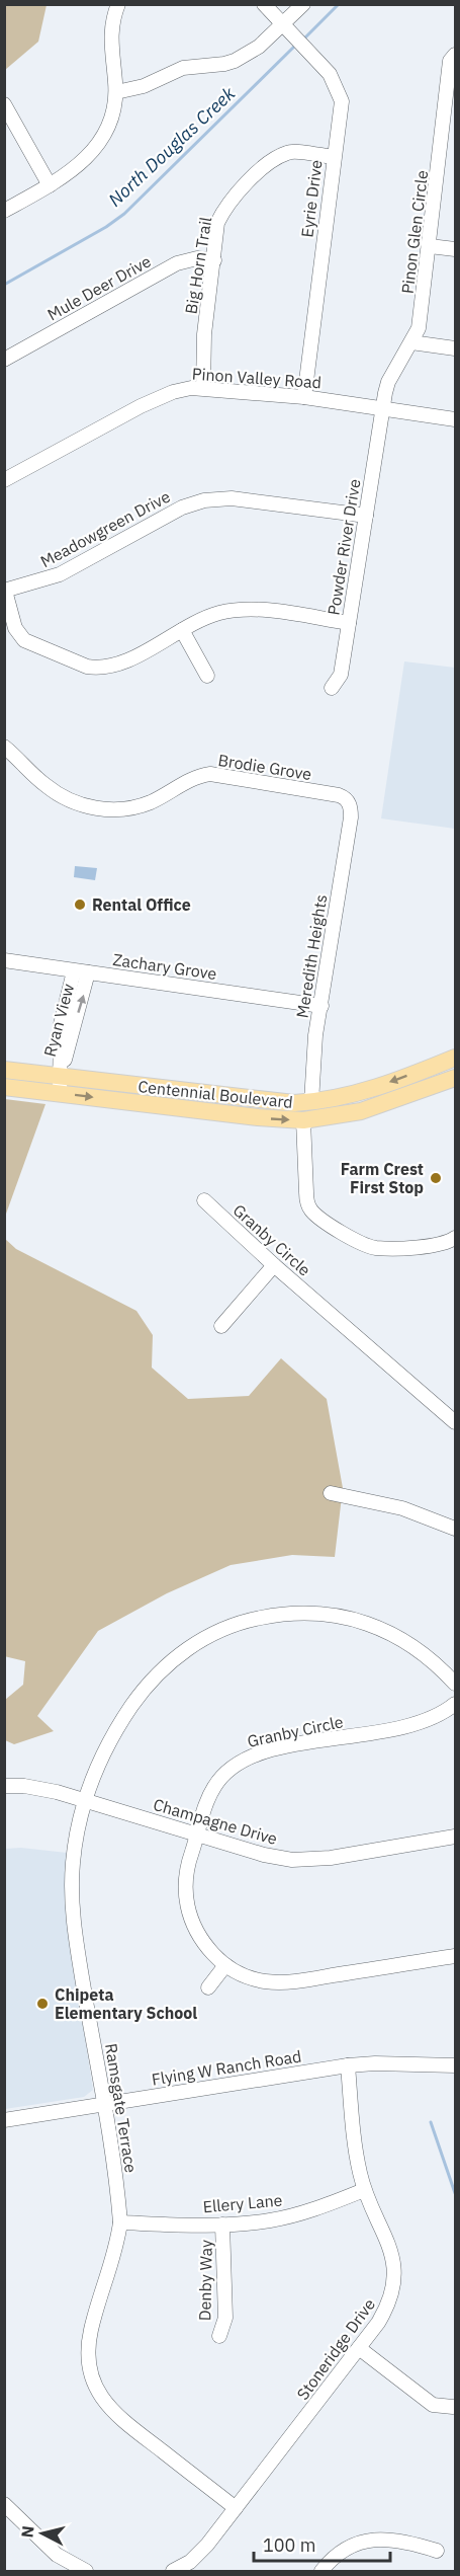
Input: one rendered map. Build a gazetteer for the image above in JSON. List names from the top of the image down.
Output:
{
  "streets": {
    "main road": ["Centennial Boulevard"],
    "street": [
      "Eyrie Drive",
      "Pinon Glen Circle",
      "Big Horn Trail",
      "Mule Deer Drive",
      "Pinon Valley Road",
      "Meadowgreen Drive",
      "Powder River Drive",
      "Brodie Grove",
      "Meredith Heights",
      "Zachary Grove",
      "Ryan View",
      "Granby Circle",
      "Champagne Drive",
      "Flying W Ranch Road",
      "Ramsgate Terrace",
      "Ellery Lane",
      "Denby Way",
      "Stoneridge Drive"
    ]
  },
  "crossings": [
    ["Eyrie Drive", "Big Horn Trail"],
    ["Eyrie Drive", "Pinon Valley Road"],
    ["Pinon Glen Circle", "Pinon Valley Road"],
    ["Pinon Glen Circle", "Powder River Drive"],
    ["Big Horn Trail", "Mule Deer Drive"],
    ["Big Horn Trail", "Pinon Valley Road"],
    ["Pinon Valley Road", "Powder River Drive"],
    ["Meadowgreen Drive", "Powder River Drive"],
    ["Brodie Grove", "Meredith Heights"],
    ["Meredith Heights", "Zachary Grove"],
    ["Meredith Heights", "Centennial Boulevard"],
    ["Zachary Grove", "Ryan View"],
    ["Ryan View", "Centennial Boulevard"],
    ["Granby Circle", "Champagne Drive"],
    ["Champagne Drive", "Ramsgate Terrace"],
    ["Flying W Ranch Road", "Ramsgate Terrace"],
    ["Flying W Ranch Road", "Stoneridge Drive"],
    ["Ramsgate Terrace", "Ellery Lane"],
    ["Ramsgate Terrace", "Stoneridge Drive"],
    ["Ellery Lane", "Denby Way"],
    ["Ellery Lane", "Stoneridge Drive"]
  ],
  "water": ["North Douglas Creek"],
  "places": ["Rental Office", "Farm Crest First Stop", "Chipeta Elementary School"],
  "scale_bar": "100 m",
  "north": "left"
}
